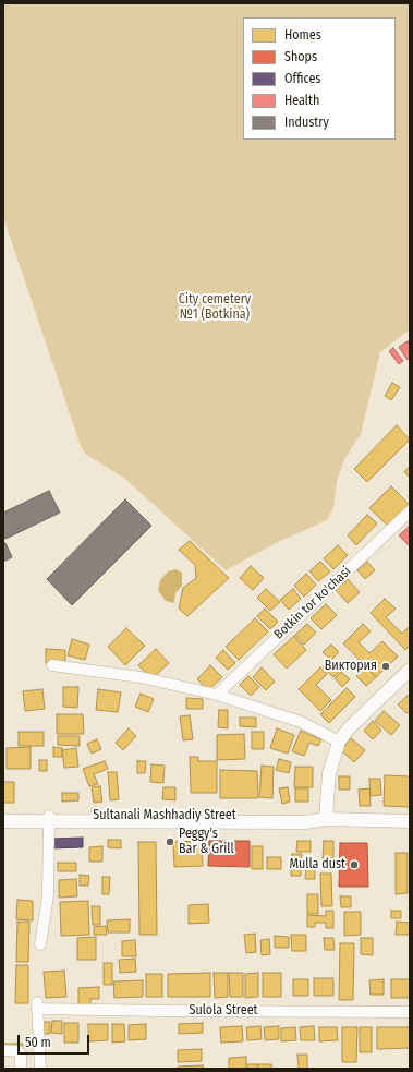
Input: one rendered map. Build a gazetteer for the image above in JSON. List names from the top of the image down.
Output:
{
  "streets": {
    "street": ["Botkin tor ko'chasi", "Sultаnali Mashhadiy Street", "Sulola Street"]
  },
  "parks": ["City cemetery №1 (Botkina)"],
  "places": ["Виктория", "Peggy's Bar & Grill", "Mulla dust"],
  "legend": [
    "Homes",
    "Shops",
    "Offices",
    "Health",
    "Industry"
  ],
  "scale_bar": "50 m"
}
